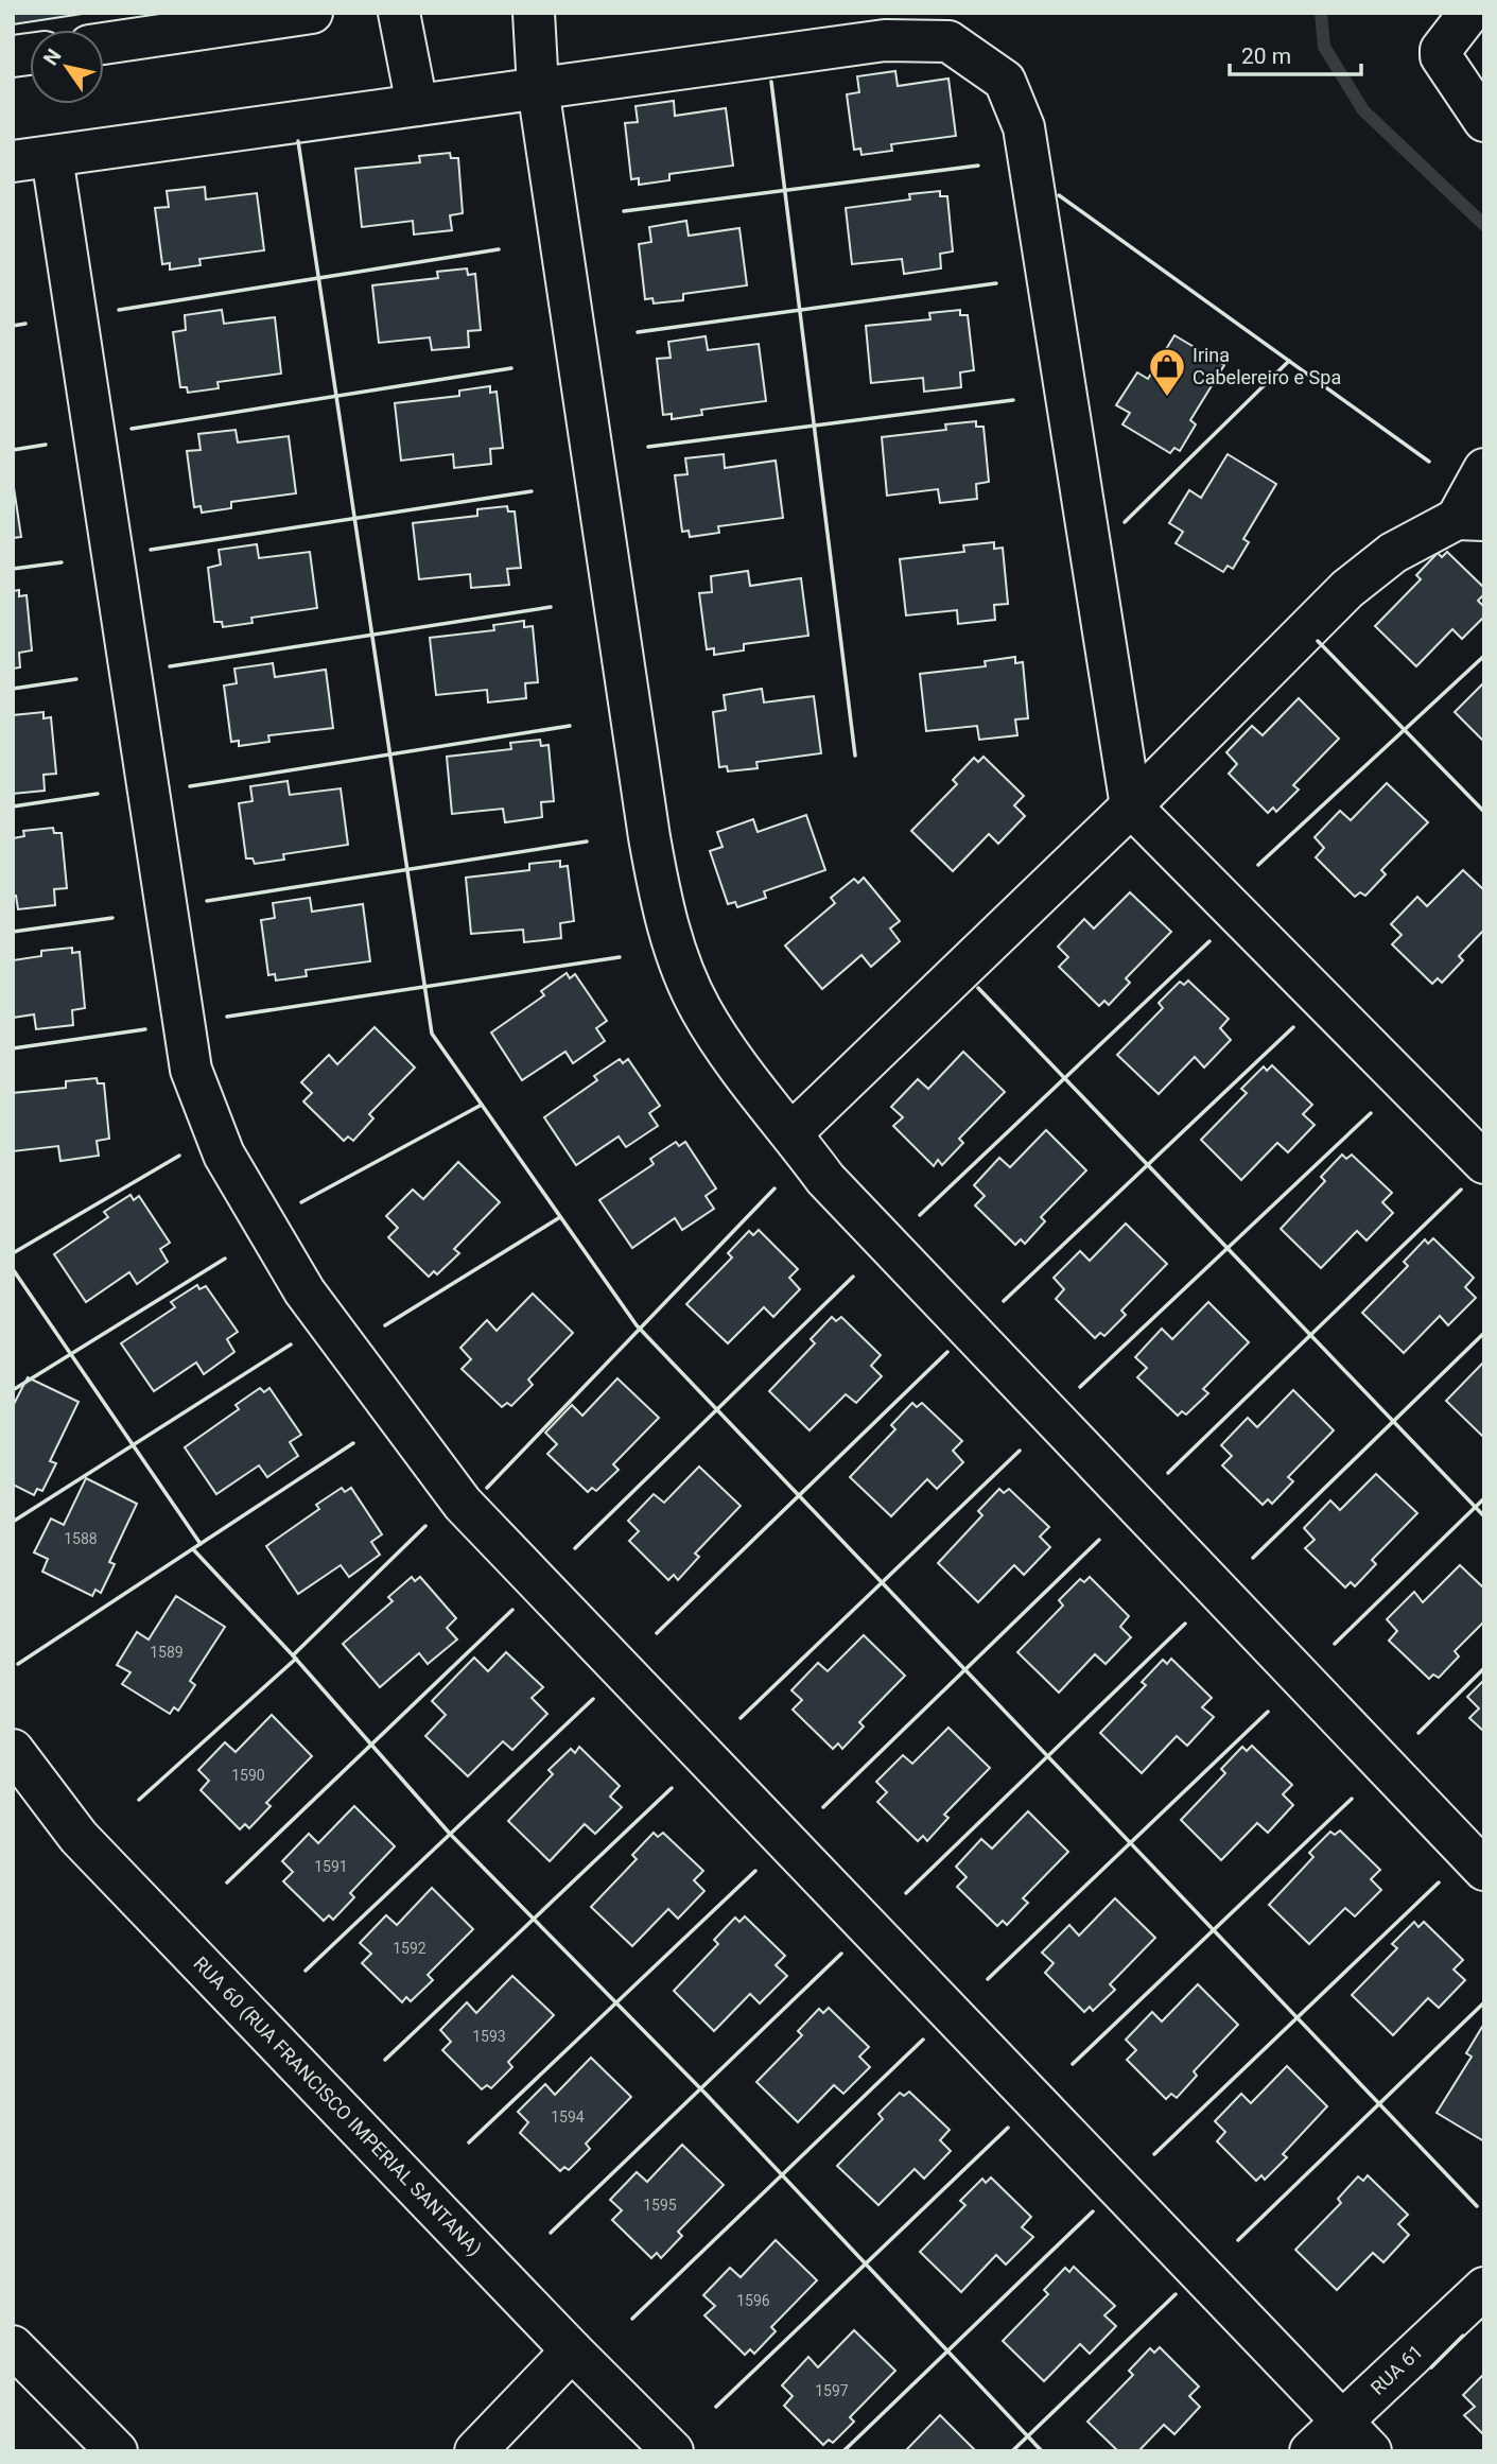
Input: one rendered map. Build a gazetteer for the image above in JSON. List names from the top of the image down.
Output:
{
  "streets": {
    "street": ["RUA 60 (RUA FRANCISCO IMPERIAL SANTANA)", "RUA 61"]
  },
  "places": {
    "shop": ["Irina Cabelereiro e Spa"]
  },
  "house_numbers": [
    "1588",
    "1589",
    "1590",
    "1591",
    "1592",
    "1593",
    "1594",
    "1595",
    "1596",
    "1597"
  ],
  "scale_bar": "20 m",
  "north": "top left"
}
